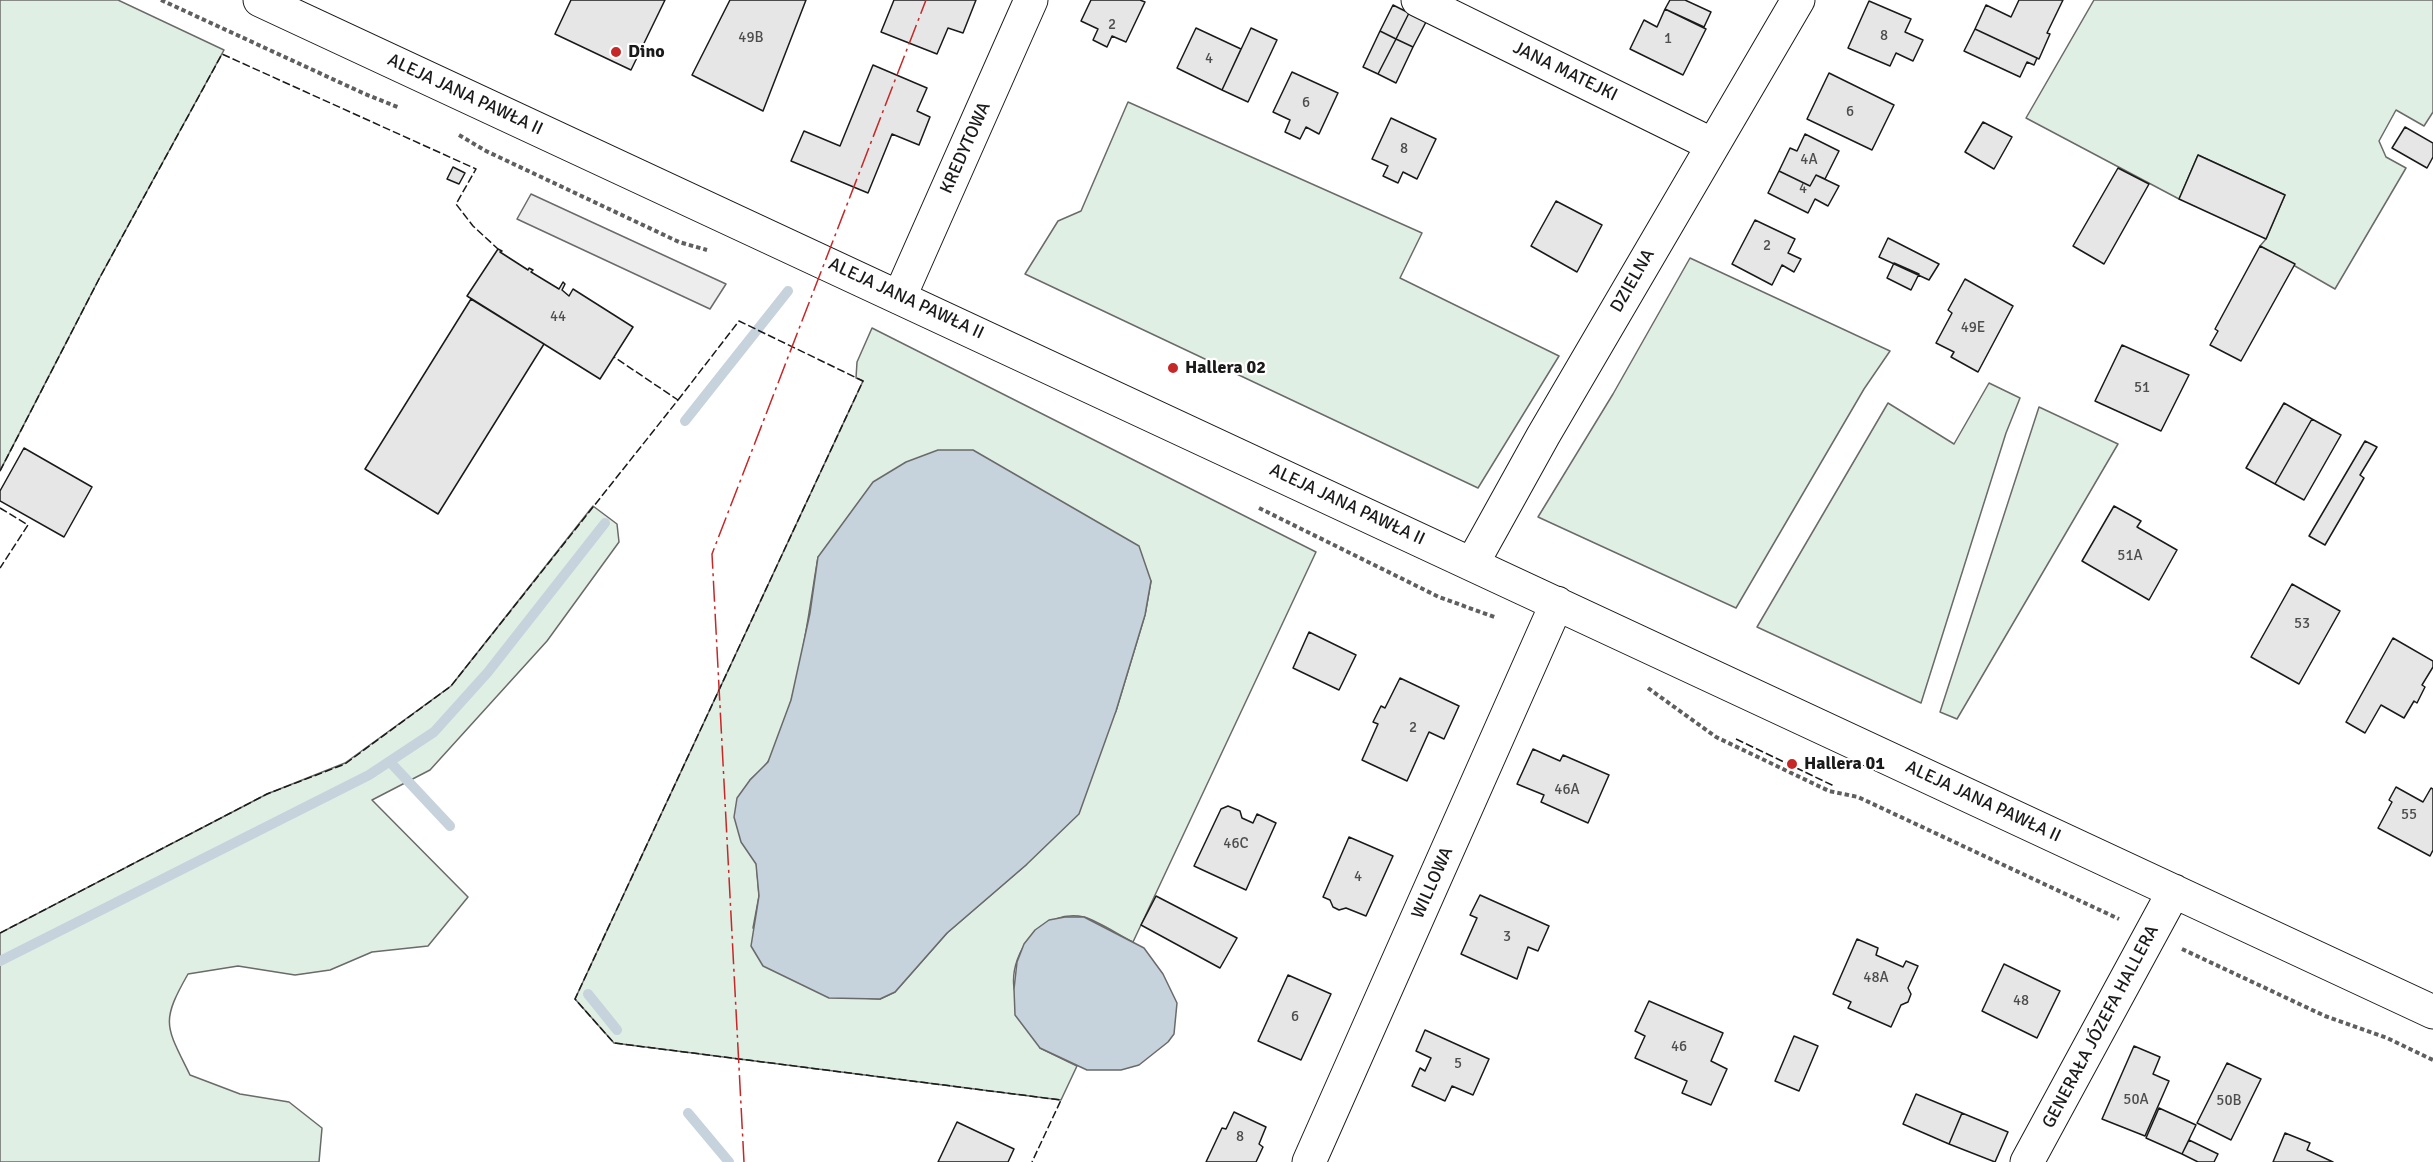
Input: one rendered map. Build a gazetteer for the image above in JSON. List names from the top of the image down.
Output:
{
  "streets": {
    "street": [
      "JANA MATEJKI",
      "ALEJA JANA PAWŁA II",
      "KREDYTOWA",
      "DZIELNA",
      "WILLOWA",
      "GENERAŁA JÓZEFA HALLERA"
    ]
  },
  "crossings": [
    ["JANA MATEJKI", "DZIELNA"],
    ["ALEJA JANA PAWŁA II", "KREDYTOWA"],
    ["ALEJA JANA PAWŁA II", "DZIELNA"],
    ["ALEJA JANA PAWŁA II", "WILLOWA"],
    ["ALEJA JANA PAWŁA II", "GENERAŁA JÓZEFA HALLERA"]
  ],
  "places": ["Dino", "Hallera 02", "Hallera 01"],
  "house_numbers": [
    "2",
    "8",
    "49B",
    "1",
    "4",
    "6",
    "6",
    "8",
    "4A",
    "4",
    "2",
    "44",
    "49E",
    "51",
    "51A",
    "53",
    "2",
    "46A",
    "55",
    "46C",
    "4",
    "3",
    "48A",
    "48",
    "6",
    "46",
    "5",
    "50A",
    "50B",
    "8"
  ]
}
